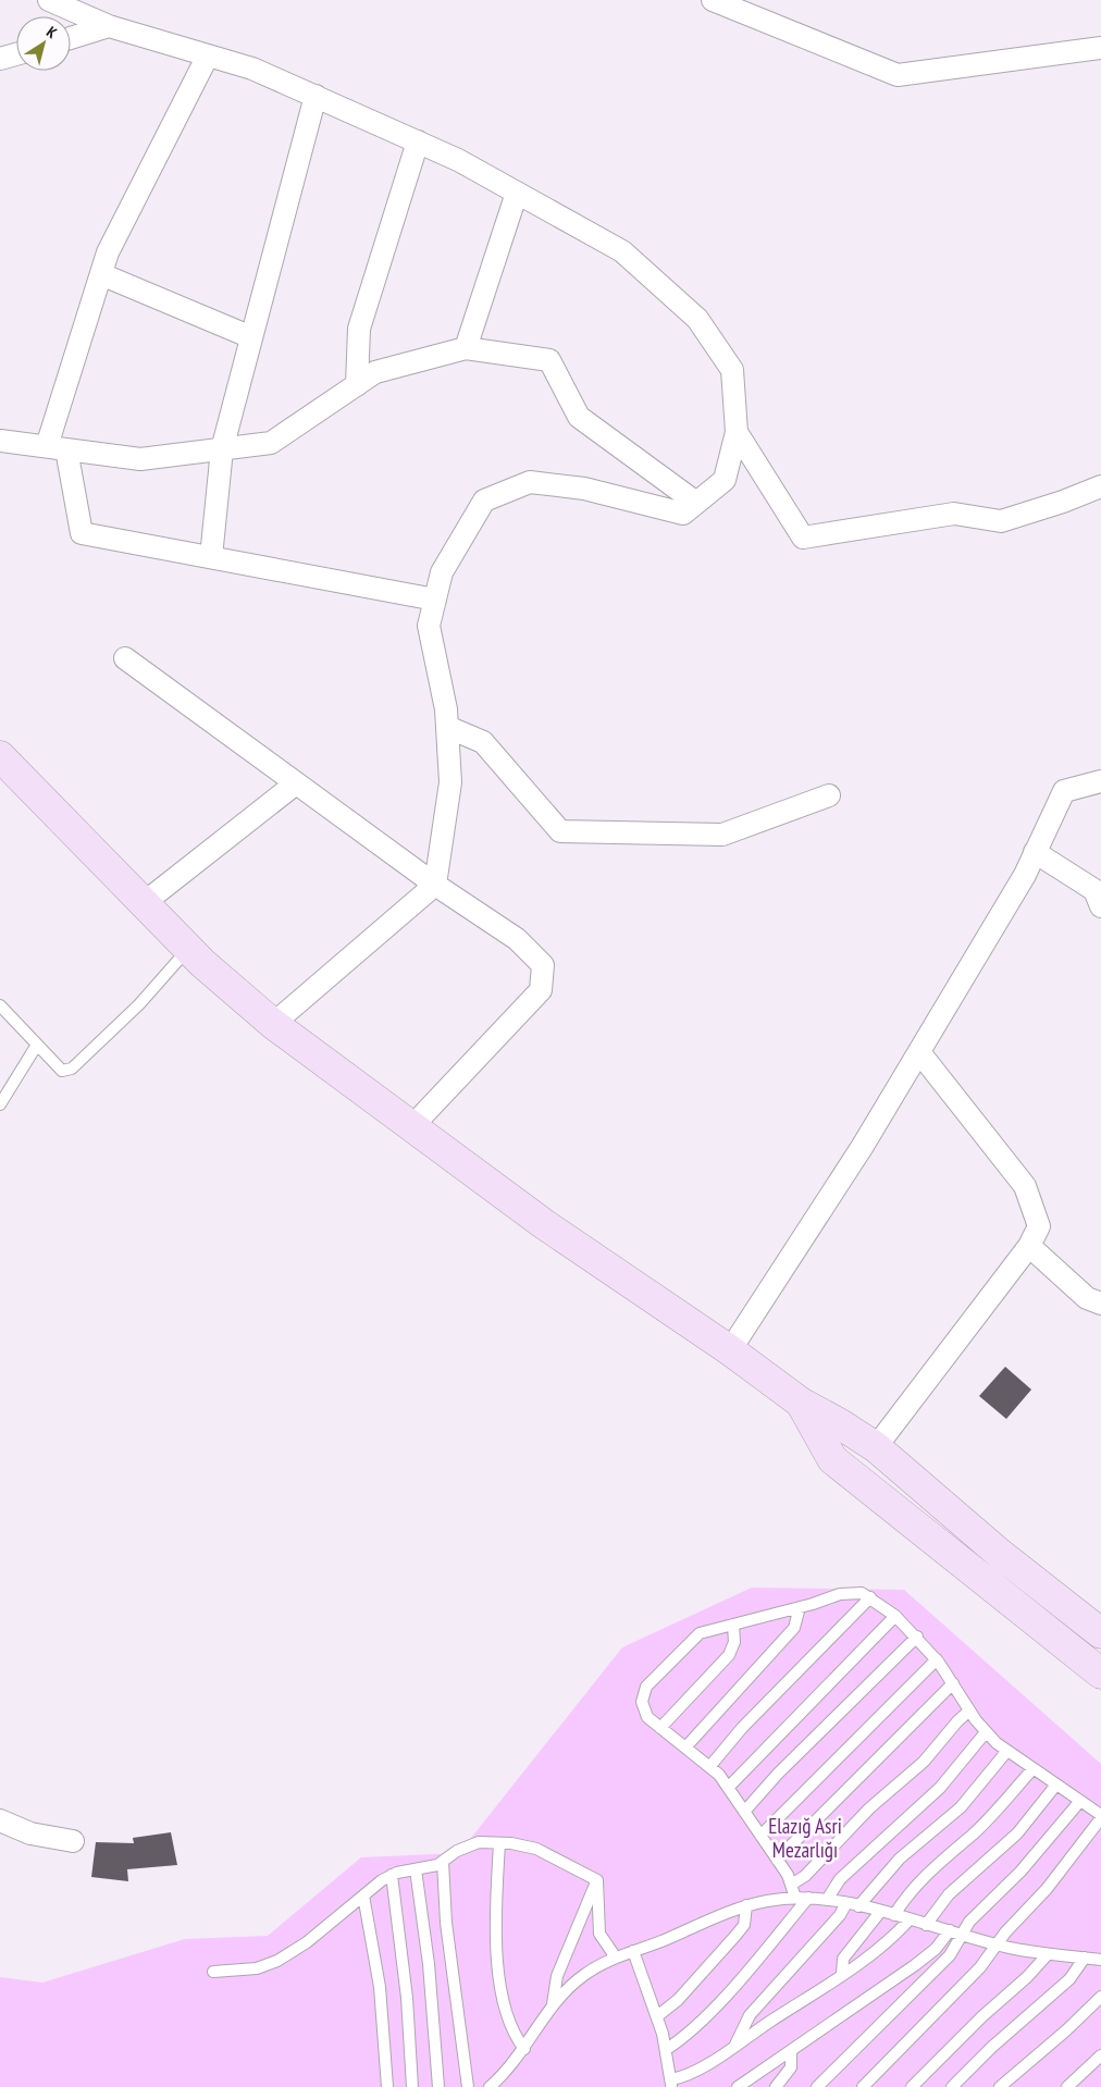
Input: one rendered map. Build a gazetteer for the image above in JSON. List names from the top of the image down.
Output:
{
  "parks": ["Elazığ Asri Mezarlığı"],
  "north": "top right"
}
